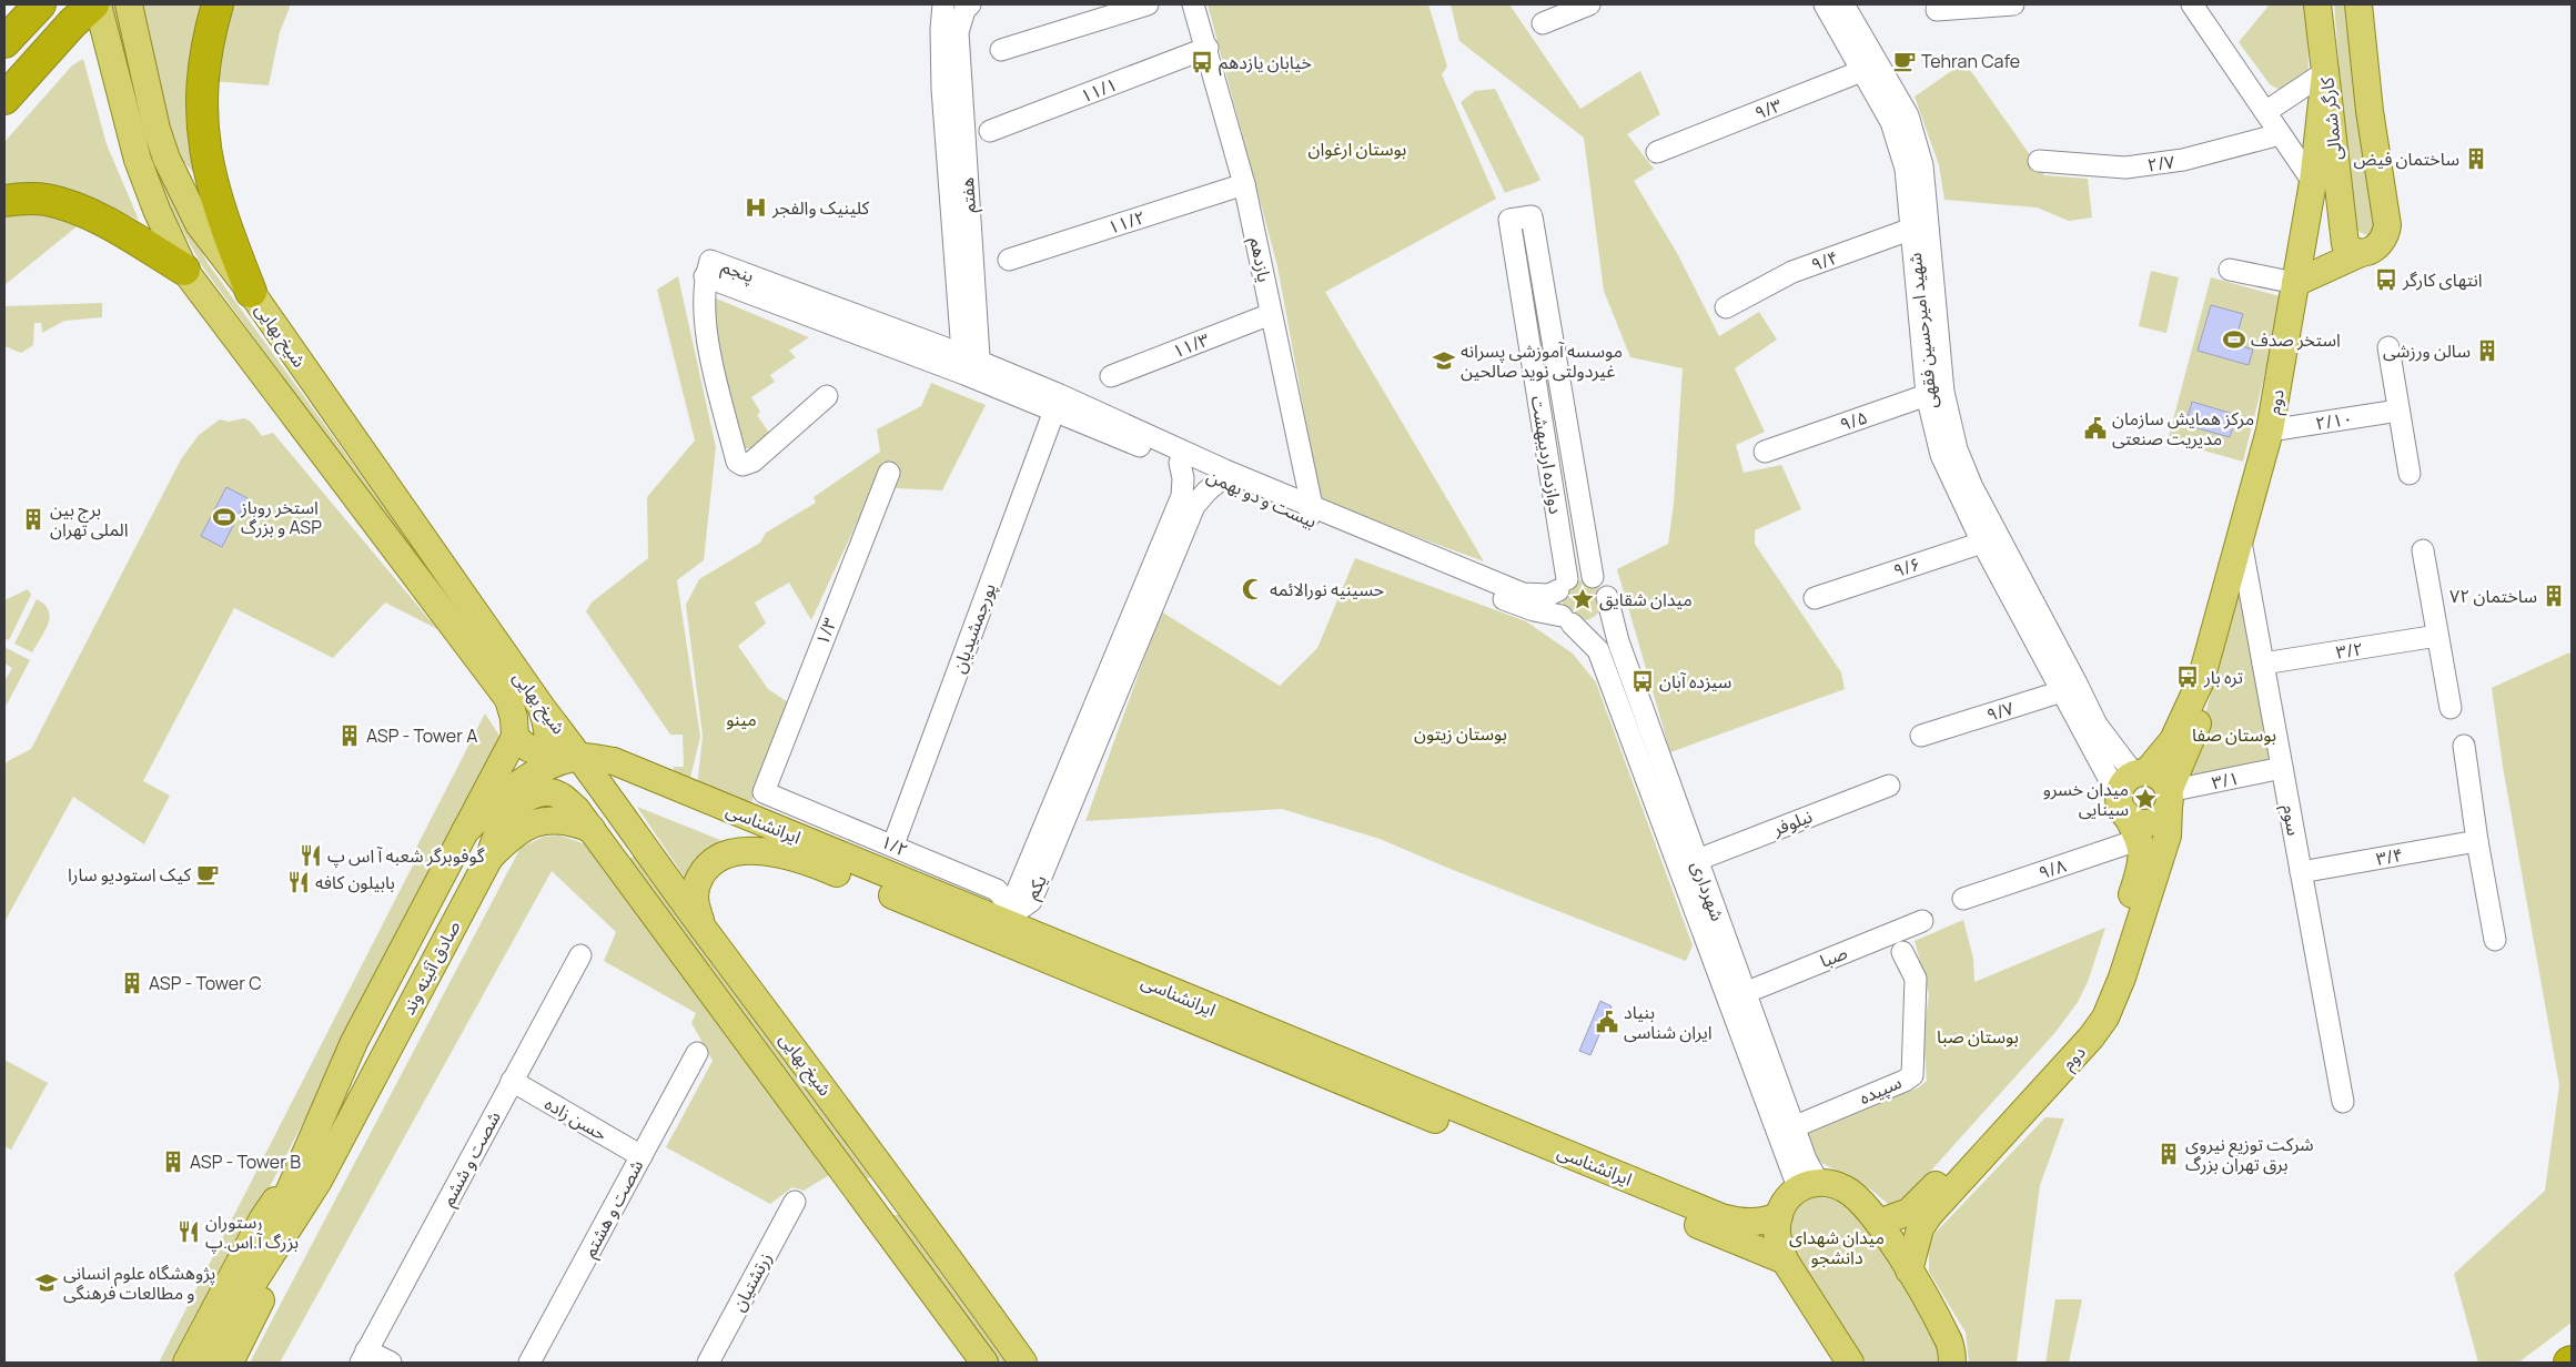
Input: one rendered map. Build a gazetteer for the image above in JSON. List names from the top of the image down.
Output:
{
  "streets": {
    "main road": [
      "کارگر شمالی",
      "شیخ بهایی",
      "دوم",
      "ایرانشناسی",
      "صادق آئینه وند"
    ],
    "street": [
      "۱۱/۱",
      "۹/۳",
      "۲/۷",
      "هفتم",
      "۱۱/۲",
      "یازدهم",
      "۹/۴",
      "پنجم",
      "شهید امیرحسین فقهی",
      "۱۱/۳",
      "۹/۵",
      "۲/۱۰",
      "دوازده اردیبهشت",
      "بیست و دو بهمن",
      "۹/۶",
      "پورجمشیدیان",
      "۱/۳",
      "۳/۲",
      "۹/۷",
      "۳/۱",
      "سوم",
      "نیلوفر",
      "۱/۲",
      "۳/۴",
      "۹/۸",
      "یکم",
      "شهرداری",
      "صبا",
      "سپیده",
      "حسن زاده",
      "شصت و ششم",
      "شصت و هشتم",
      "زرتشتیان"
    ]
  },
  "crossings": [
    ["۱۱/۱", "یازدهم"],
    ["۹/۳", "شهید امیرحسین فقهی"],
    ["کارگر شمالی", "دوم"],
    ["هفتم", "پنجم"],
    ["هفتم", "بیست و دو بهمن"],
    ["۱۱/۲", "یازدهم"],
    ["یازدهم", "۱۱/۳"],
    ["یازدهم", "بیست و دو بهمن"],
    ["۹/۴", "شهید امیرحسین فقهی"],
    ["پنجم", "بیست و دو بهمن"],
    ["شهید امیرحسین فقهی", "دوم"],
    ["شهید امیرحسین فقهی", "۹/۵"],
    ["شهید امیرحسین فقهی", "۹/۶"],
    ["شهید امیرحسین فقهی", "۹/۷"],
    ["شهید امیرحسین فقهی", "۳/۱"],
    ["شیخ بهایی", "ایرانشناسی"],
    ["شیخ بهایی", "صادق آئینه وند"],
    ["دوم", "۲/۱۰"],
    ["دوم", "۳/۱"],
    ["دوم", "سوم"],
    ["دوم", "۹/۸"],
    ["دوازده اردیبهشت", "بیست و دو بهمن"],
    ["دوازده اردیبهشت", "شهرداری"],
    ["بیست و دو بهمن", "پورجمشیدیان"],
    ["بیست و دو بهمن", "یکم"],
    ["بیست و دو بهمن", "شهرداری"],
    ["پورجمشیدیان", "۱/۲"],
    ["۱/۳", "۱/۲"],
    ["۳/۲", "سوم"],
    ["۳/۱", "سوم"],
    ["سوم", "۳/۴"],
    ["نیلوفر", "شهرداری"],
    ["ایرانشناسی", "۱/۲"],
    ["ایرانشناسی", "یکم"],
    ["۱/۲", "یکم"],
    ["شهرداری", "صبا"],
    ["شهرداری", "سپیده"],
    ["حسن زاده", "شصت و ششم"],
    ["حسن زاده", "شصت و هشتم"]
  ],
  "parks": [
    "بوستان ارغوان",
    "مینو",
    "بوستان زیتون",
    "بوستان صفا",
    "بوستان صبا",
    "میدان شهدای دانشجو"
  ],
  "places": {
    "cafe": ["Tehran Cafe", "کیک استودیو سارا"],
    "bus stop": [
      "خیابان یازدهم",
      "انتهای کارگر",
      "تره بار",
      "سیزده آبان"
    ],
    "building": [
      "ساختمان فیض",
      "سالن ورزشی",
      "برج بین الملی تهران",
      "ساختمان ۷۲",
      "ASP - Tower A",
      "ASP - Tower C",
      "شرکت توزیع نیروی برق تهران بزرگ",
      "ASP - Tower B"
    ],
    "hospital": ["کلینیک والفجر"],
    "sports": ["استخر صدف", "استخر روباز و بزرگ ASP"],
    "school or university": ["موسسه آموزشی پسرانه غیردولتی نوید صالحین", "پژوهشگاه علوم انسانی و مطالعات فرهنگی"],
    "public building": ["مرکز همایش سازمان مدیریت صنعتی", "بنیاد ایران شناسی"],
    "mosque": ["حسینیه نورالائمه"],
    "place": ["میدان شقایق", "میدان خسرو سینایی"],
    "restaurant": ["گوفوبرگر شعبه آ اس پ", "بابیلون کافه", "رستوران بزرگ آ.اس.پ"]
  }
}
